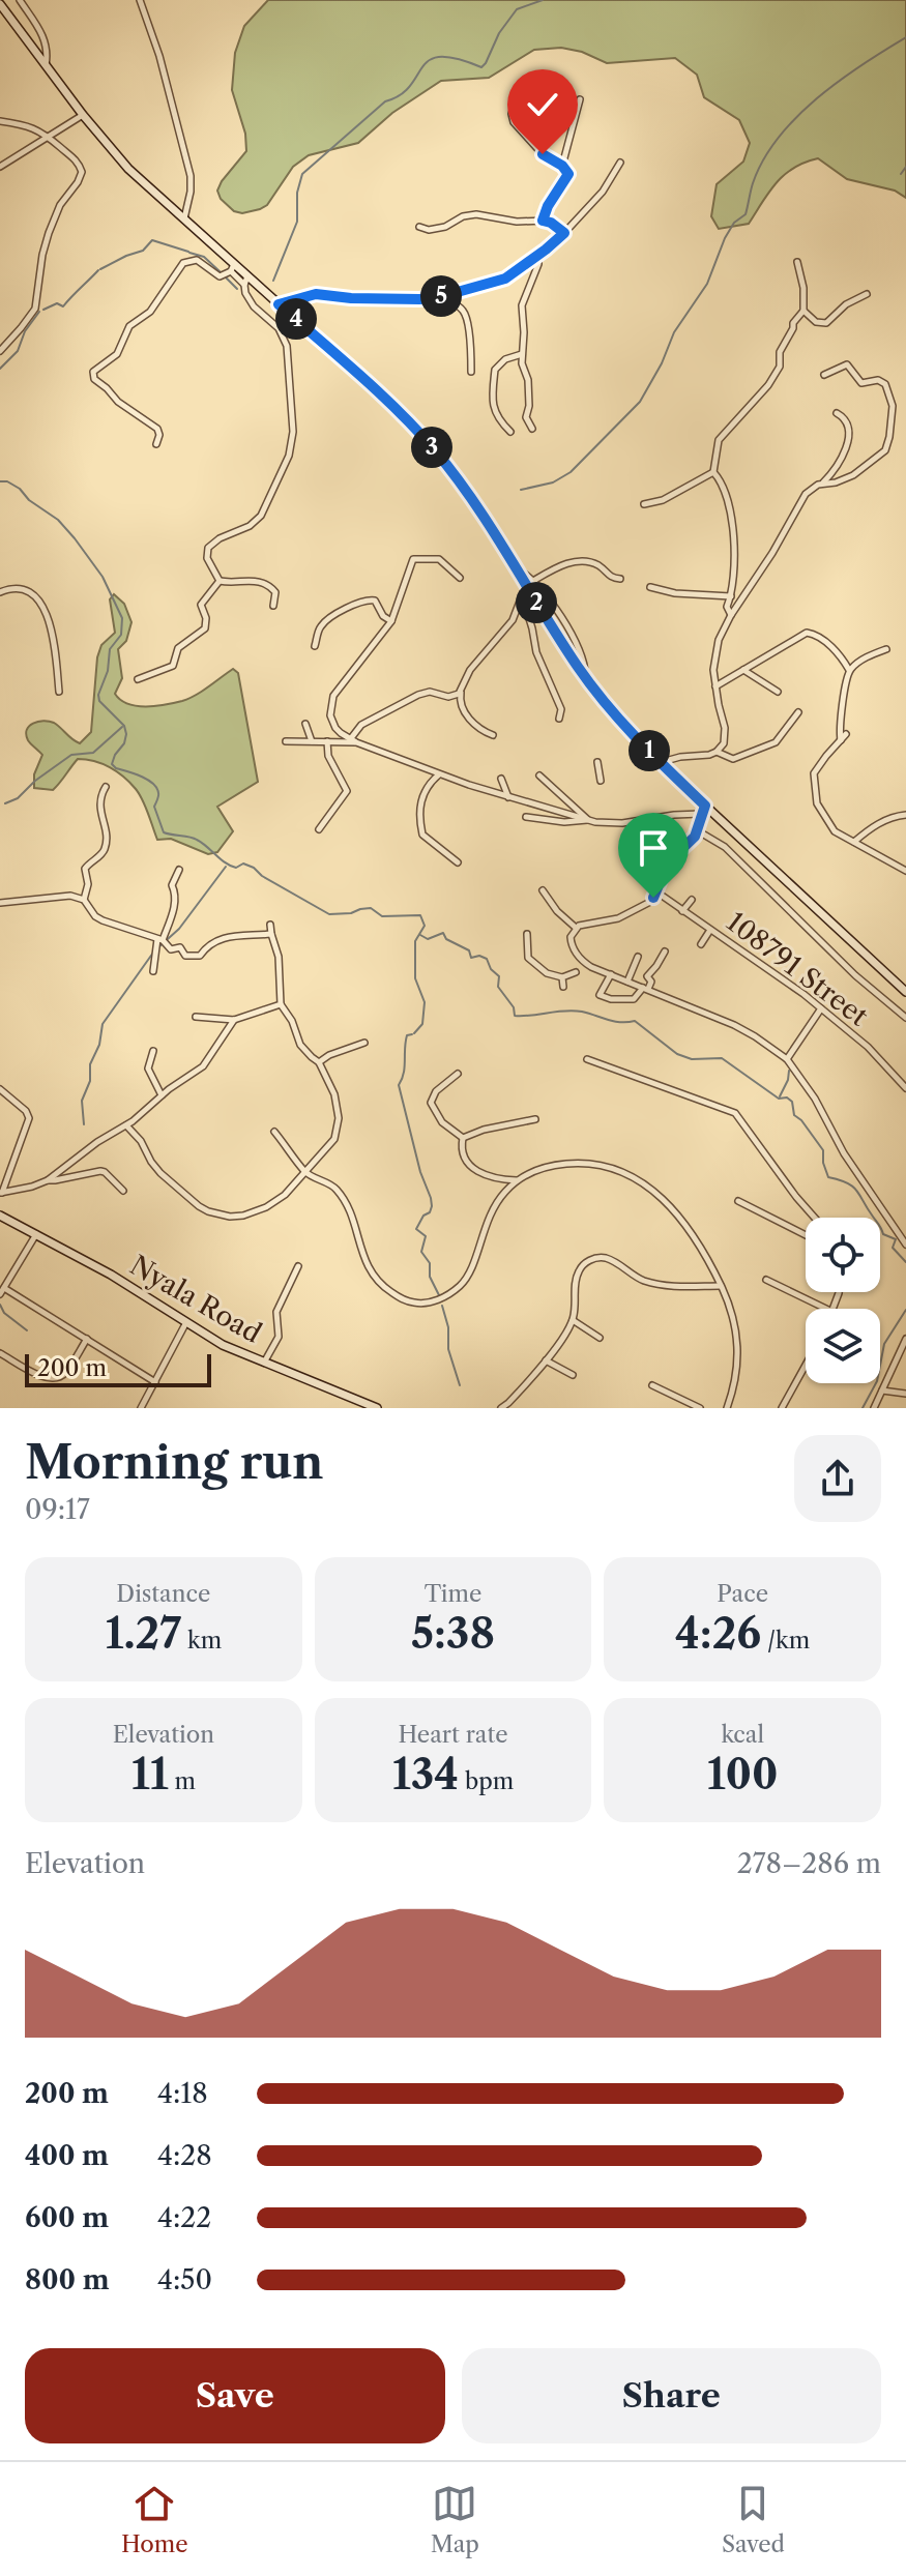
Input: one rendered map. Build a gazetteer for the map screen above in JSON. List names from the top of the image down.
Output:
{
  "streets": {
    "main road": ["Nyala Road"],
    "street": ["108791 Street"]
  },
  "scale_bar": "200 m",
  "page": {
    "pins": [
      "5",
      "4",
      "3",
      "2",
      "1"
    ],
    "scale": "200 m",
    "heading": ["Morning run", "09:17"],
    "stats": [
      ["Distance", "1.27 km"],
      ["Time", "5:38"],
      ["Pace", "4:26 /km"],
      ["Elevation", "11 m"],
      ["Heart rate", "134 bpm"],
      ["kcal", "100"]
    ],
    "chart": ["Elevation", "278–286 m"],
    "list": [
      {
        "name": "200 m",
        "note": "4:18"
      },
      {
        "name": "400 m",
        "note": "4:28"
      },
      {
        "name": "600 m",
        "note": "4:22"
      },
      {
        "name": "800 m",
        "note": "4:50"
      }
    ],
    "buttons": ["Save", "Share"],
    "tabs": ["Home", "Map", "Saved"]
  }
}
